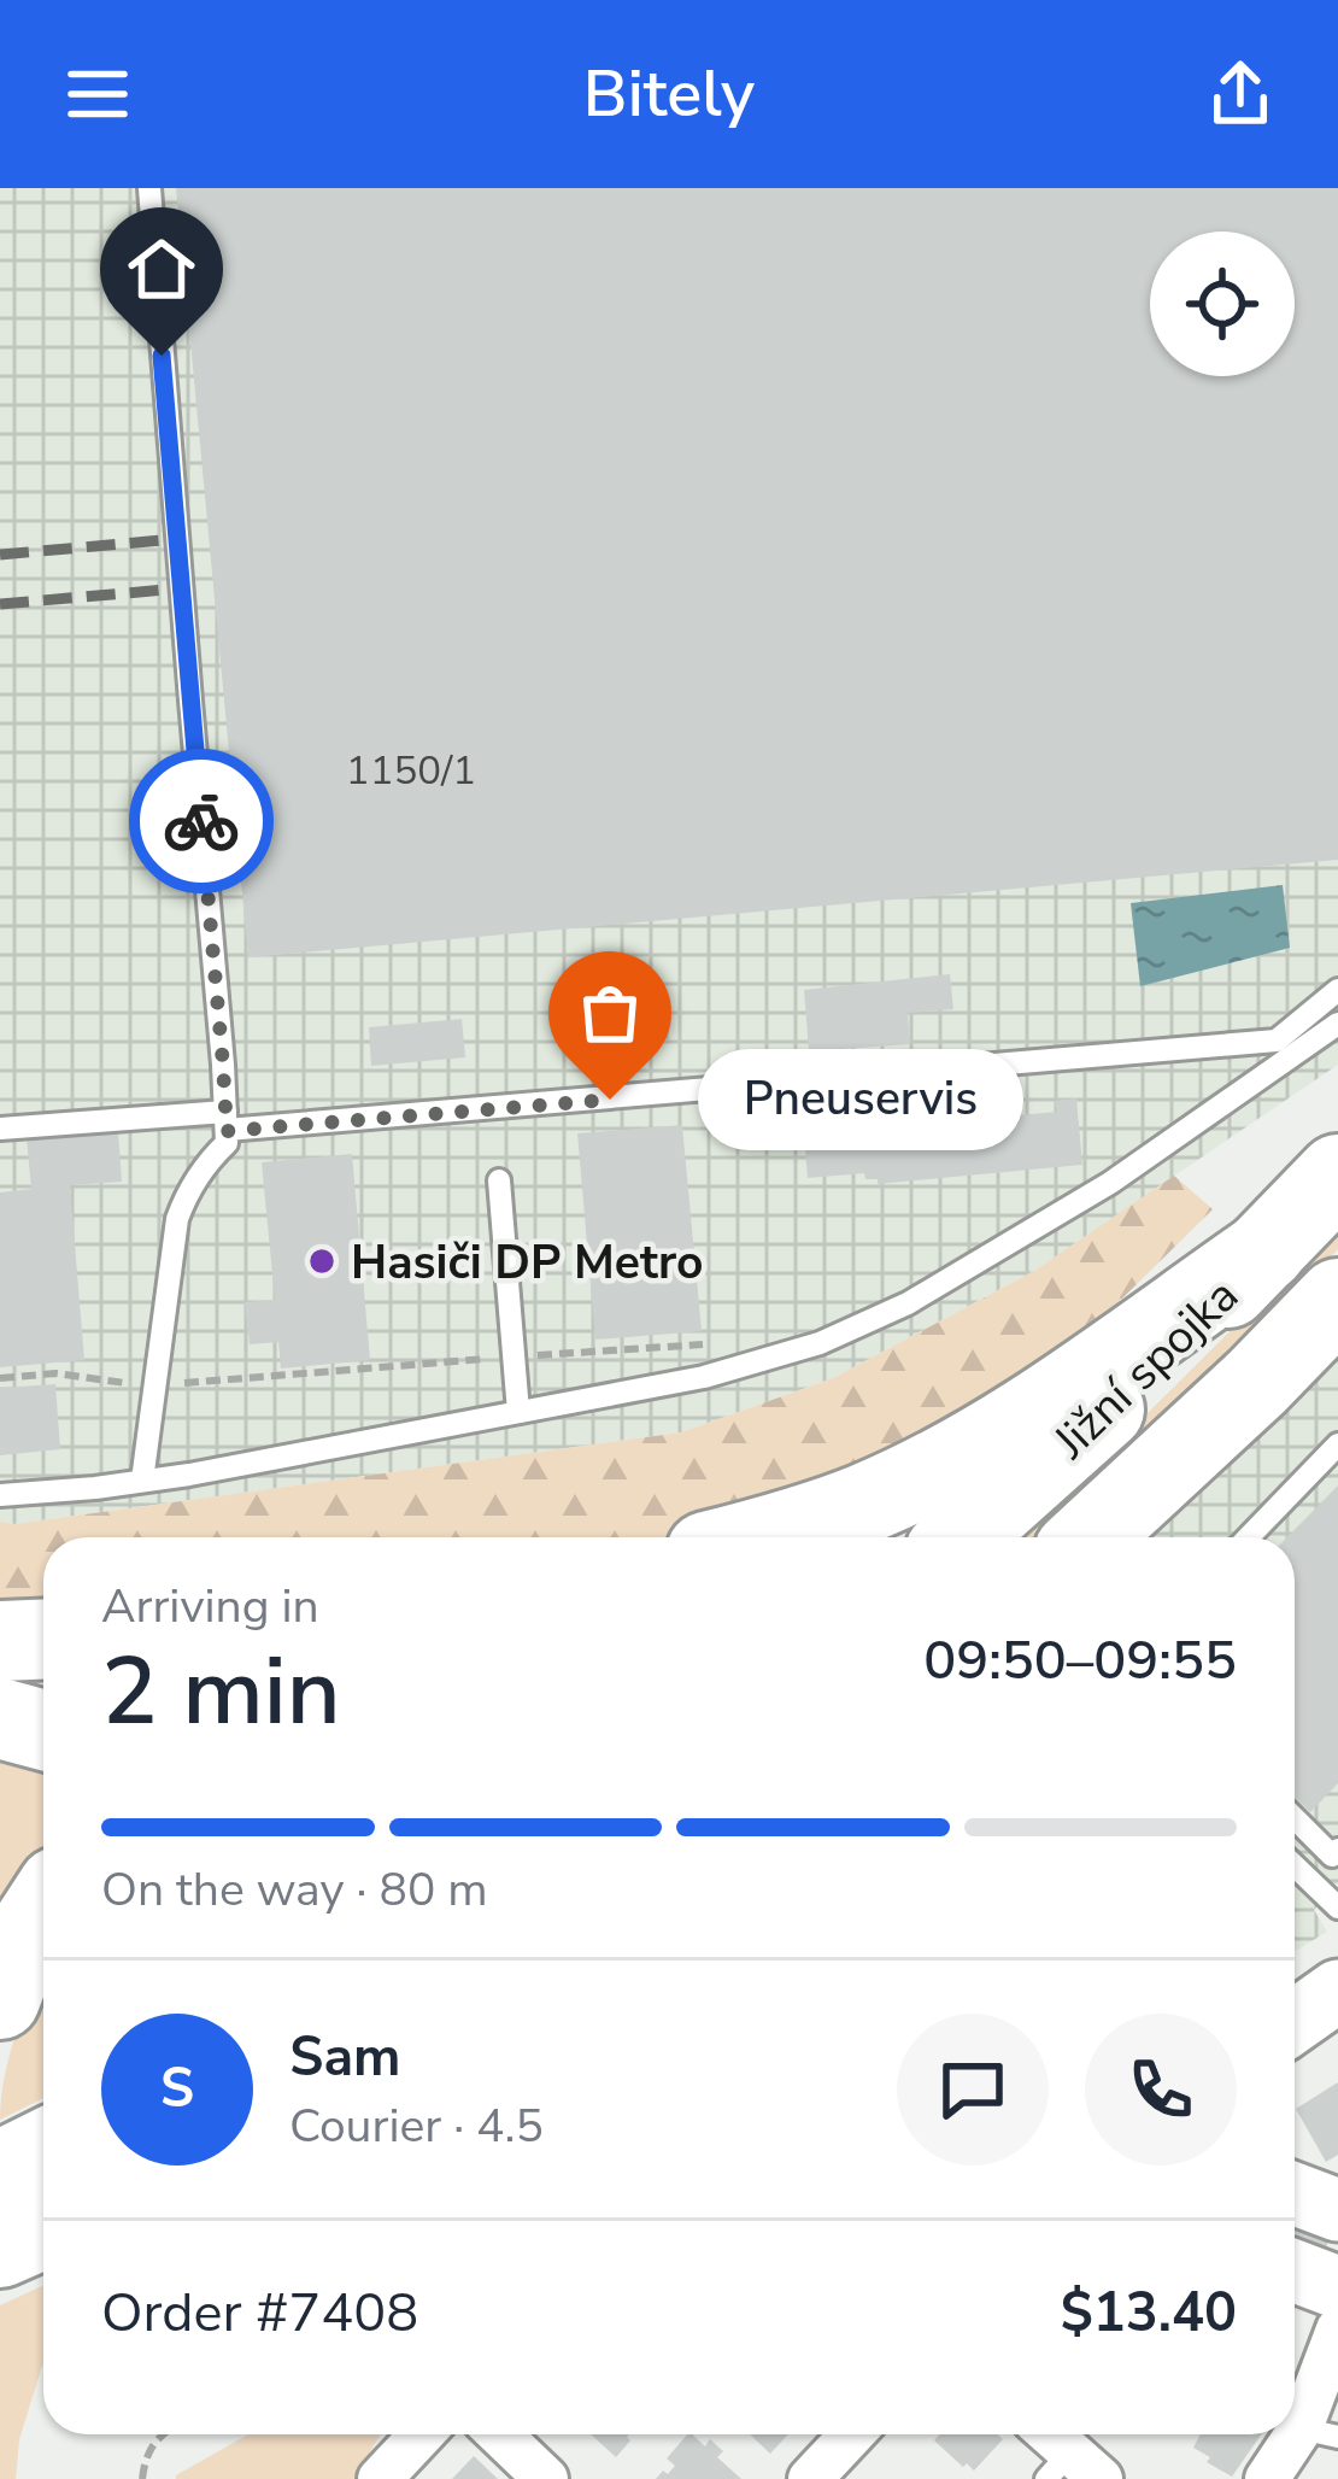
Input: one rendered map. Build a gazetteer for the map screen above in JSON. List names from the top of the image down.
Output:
{
  "streets": {
    "highway": ["Jižní spojka"]
  },
  "places": ["Pneuservis", "Hasiči DP Metro"],
  "house_numbers": ["1150/1"],
  "page": {
    "header": "Bitely",
    "bubble": "Pneuservis",
    "heading": ["2 min", "Arriving in", "09:50–09:55"],
    "panel": [
      "Sam",
      "Courier · 4.5",
      "Order #7408",
      "$13.40"
    ],
    "bar": "On the way · 80 m",
    "round": "S"
  }
}
